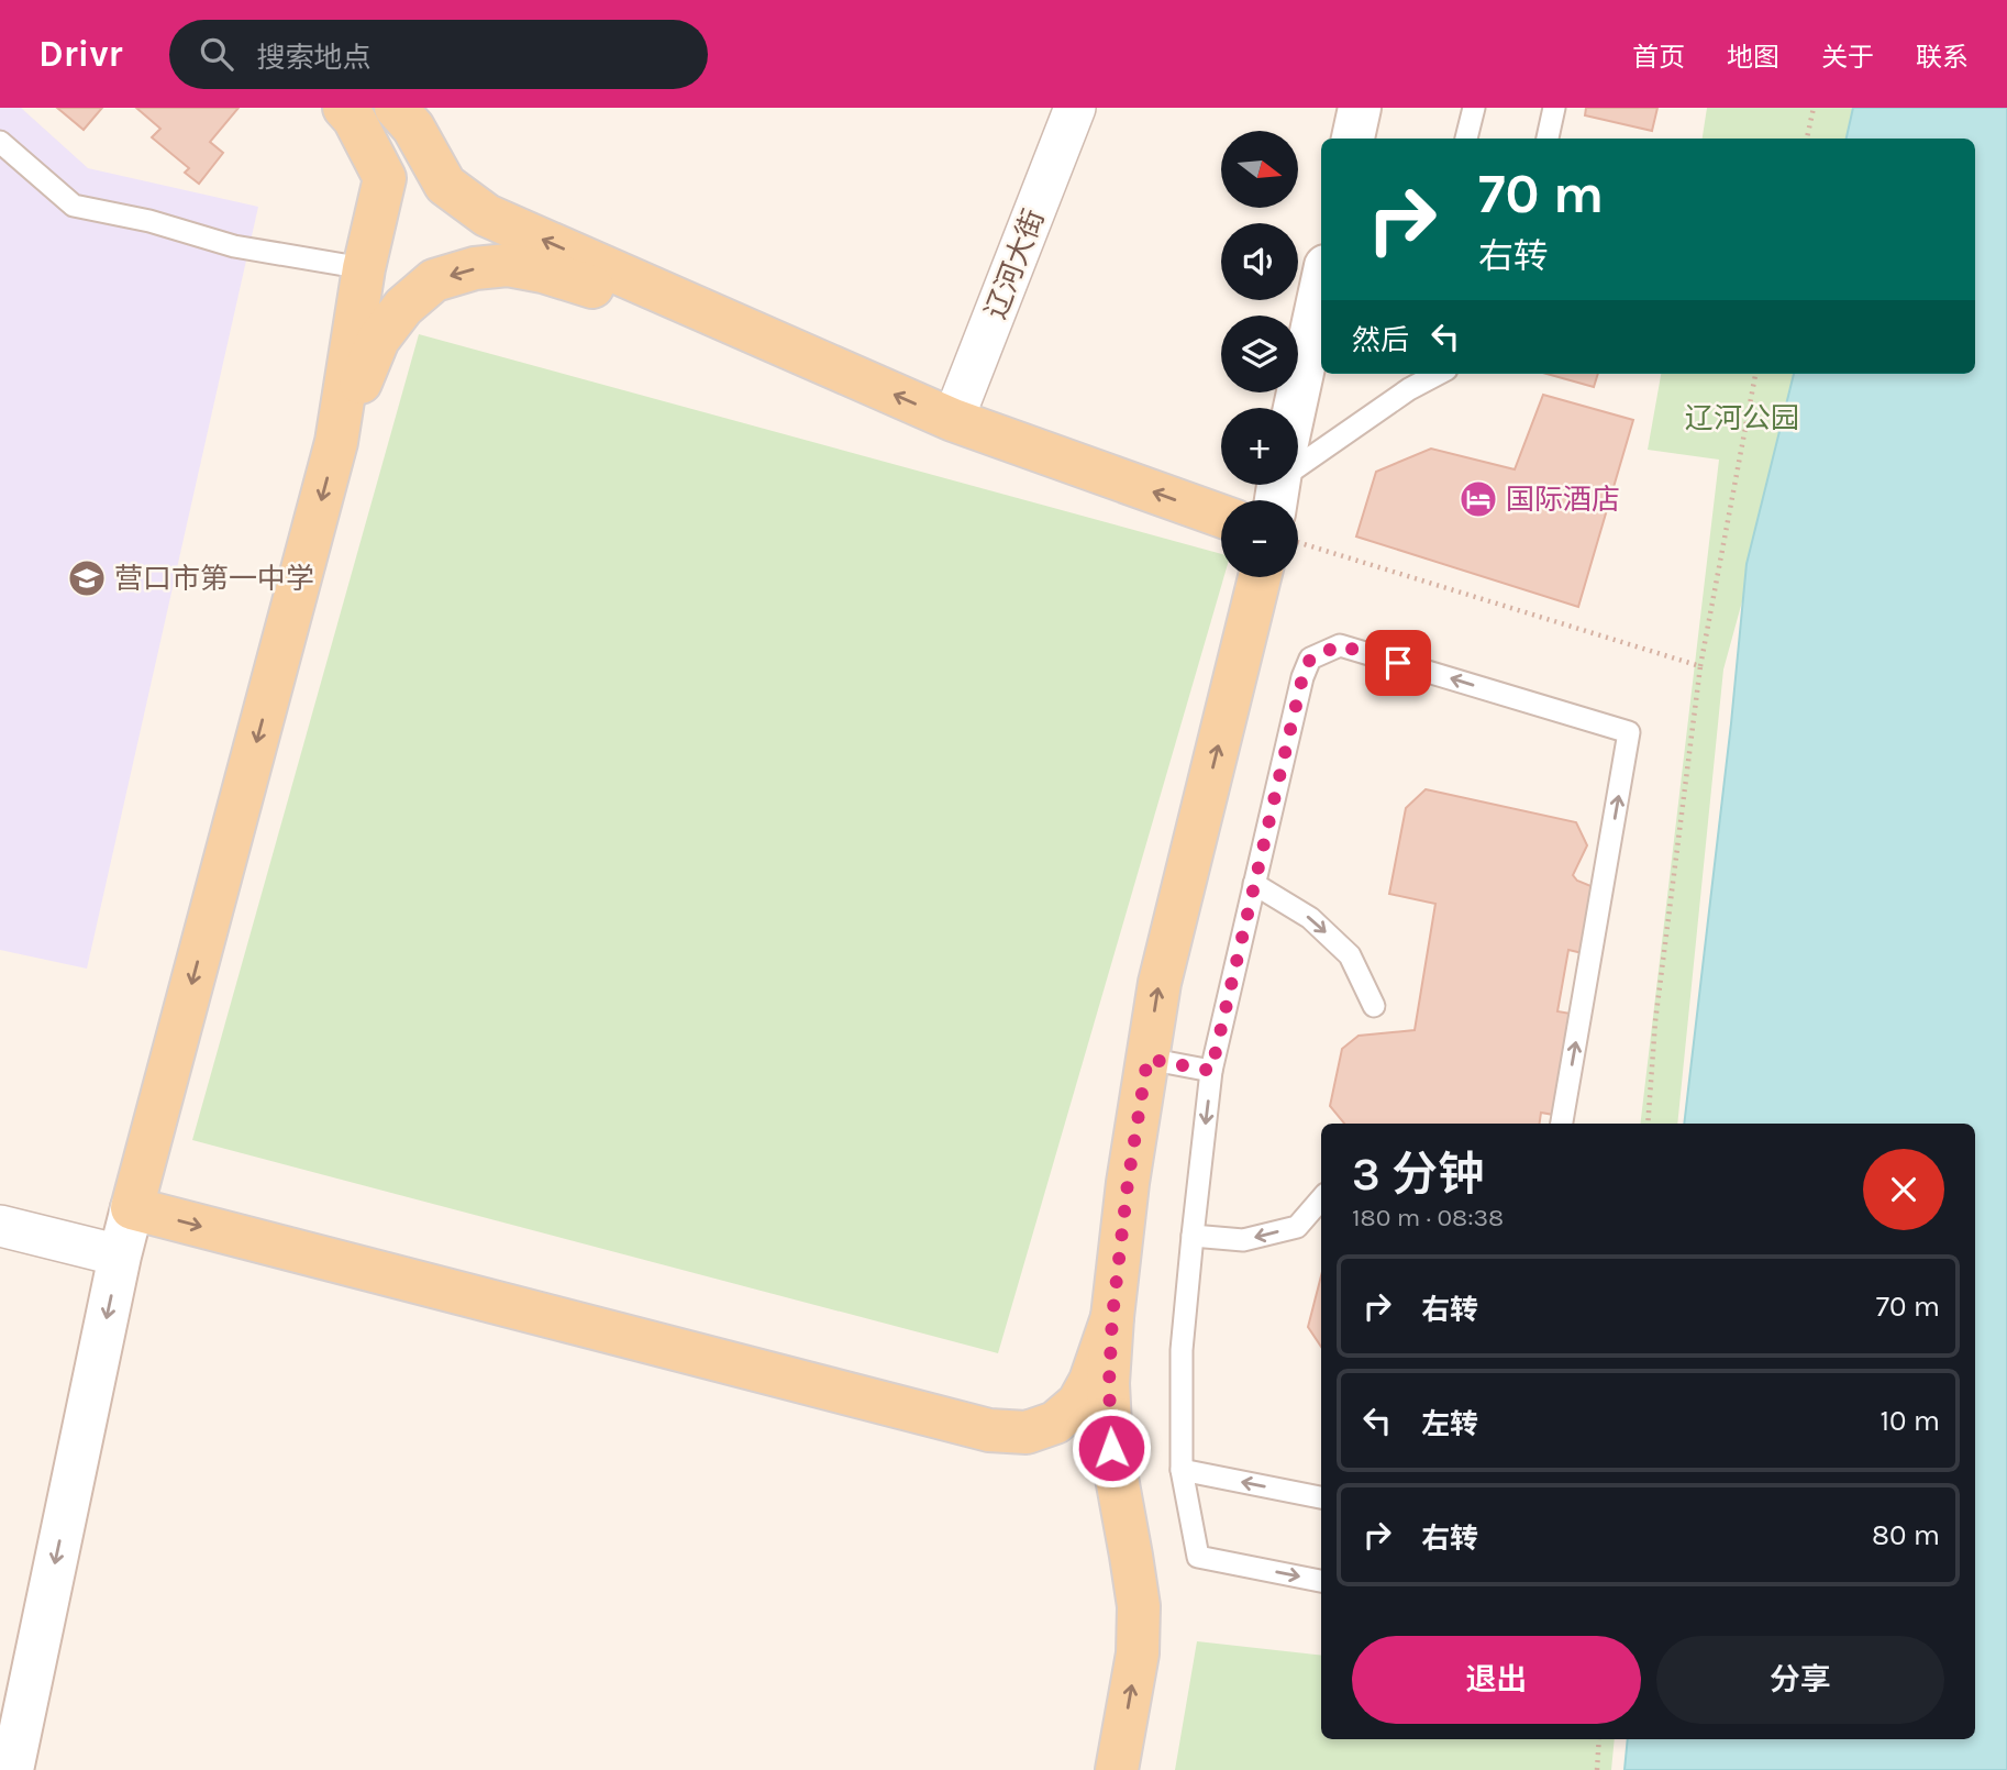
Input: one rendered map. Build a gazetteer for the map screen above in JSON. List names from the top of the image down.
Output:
{
  "streets": {
    "street": ["辽河大街"]
  },
  "parks": ["辽河公园"],
  "places": {
    "hotel": ["国际酒店"],
    "school or university": ["营口市第一中学"]
  },
  "north": "right",
  "page": {
    "header": "Drivr",
    "search": "搜索地点",
    "nav": [
      "首页",
      "地图",
      "关于",
      "联系"
    ],
    "map_buttons": ["+", "−"],
    "turn": ["70 m", "右转"],
    "then": "然后",
    "heading": ["3 分钟", "180 m · 08:38"],
    "list": [
      {
        "name": "右转",
        "value": "70 m"
      },
      {
        "name": "左转",
        "value": "10 m"
      },
      {
        "name": "右转",
        "value": "80 m"
      }
    ],
    "buttons": ["退出", "分享"]
  }
}
